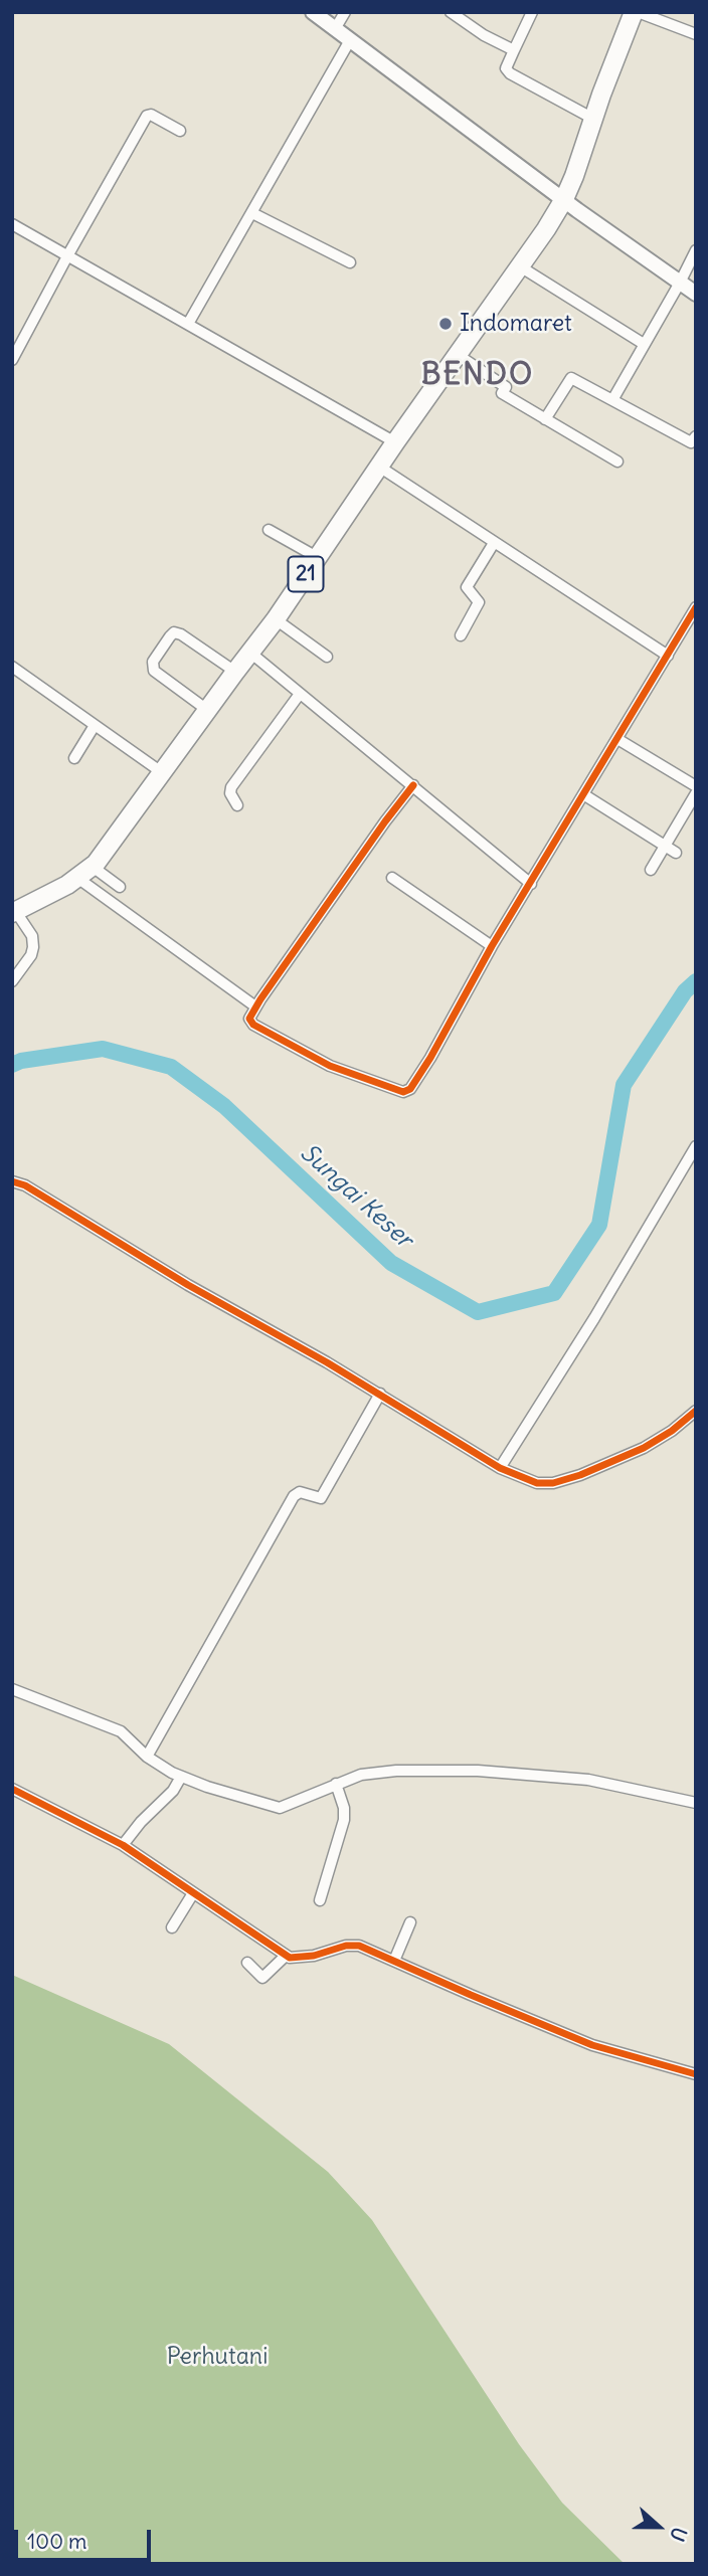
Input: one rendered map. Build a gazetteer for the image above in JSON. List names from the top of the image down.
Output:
{
  "streets": {
    "highway": ["21"]
  },
  "districts": ["BENDO"],
  "water": ["Sungai Keser"],
  "parks": ["Perhutani"],
  "places": ["Indomaret"],
  "scale_bar": "100 m",
  "north": "right"
}
